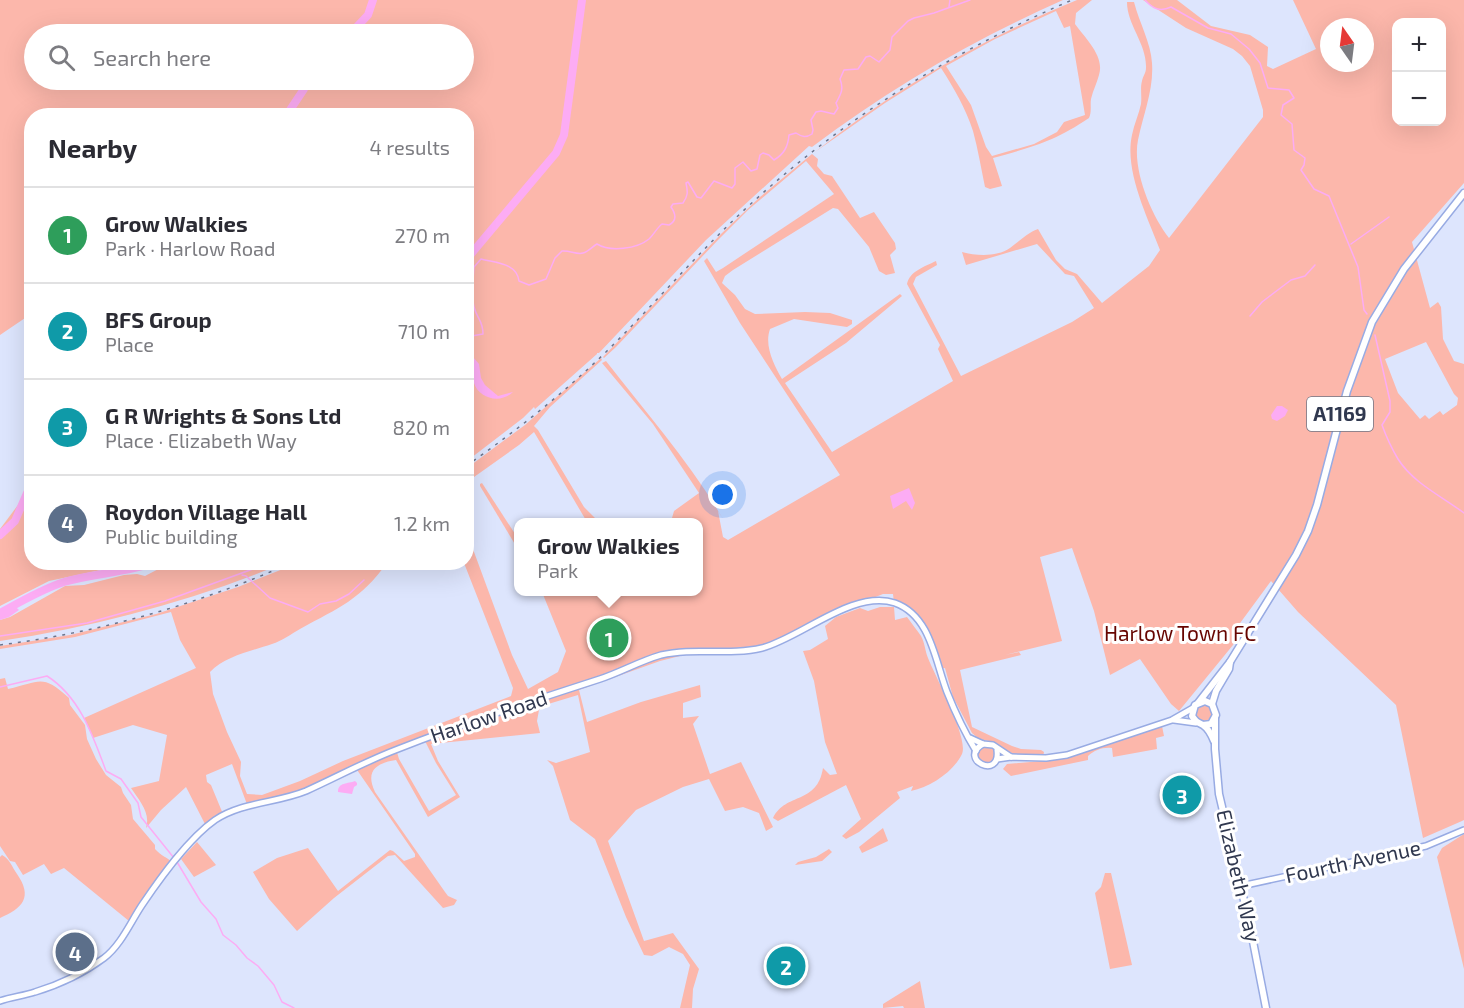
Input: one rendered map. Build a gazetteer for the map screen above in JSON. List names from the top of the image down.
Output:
{
  "streets": {
    "main road": ["A1169", "Elizabeth Way"],
    "street": ["Harlow Road", "Fourth Avenue"]
  },
  "crossings": [
    ["A1169", "Elizabeth Way"],
    ["Fourth Avenue", "Elizabeth Way"]
  ],
  "parks": ["Harlow Town FC"],
  "north": "top",
  "page": {
    "map_buttons": ["+", "−"],
    "search": "Search here",
    "heading": ["Nearby", "4 results"],
    "list": [
      {
        "mark": "1",
        "name": "Grow Walkies",
        "note": "Park · Harlow Road",
        "value": "270 m"
      },
      {
        "mark": "2",
        "name": "BFS Group",
        "note": "Place",
        "value": "710 m"
      },
      {
        "mark": "3",
        "name": "G R Wrights & Sons Ltd",
        "note": "Place · Elizabeth Way",
        "value": "820 m"
      },
      {
        "mark": "4",
        "name": "Roydon Village Hall",
        "note": "Public building",
        "value": "1.2 km"
      }
    ],
    "popup": ["Grow Walkies", "Park"],
    "pins": [
      "1",
      "3",
      "4",
      "2"
    ]
  }
}
